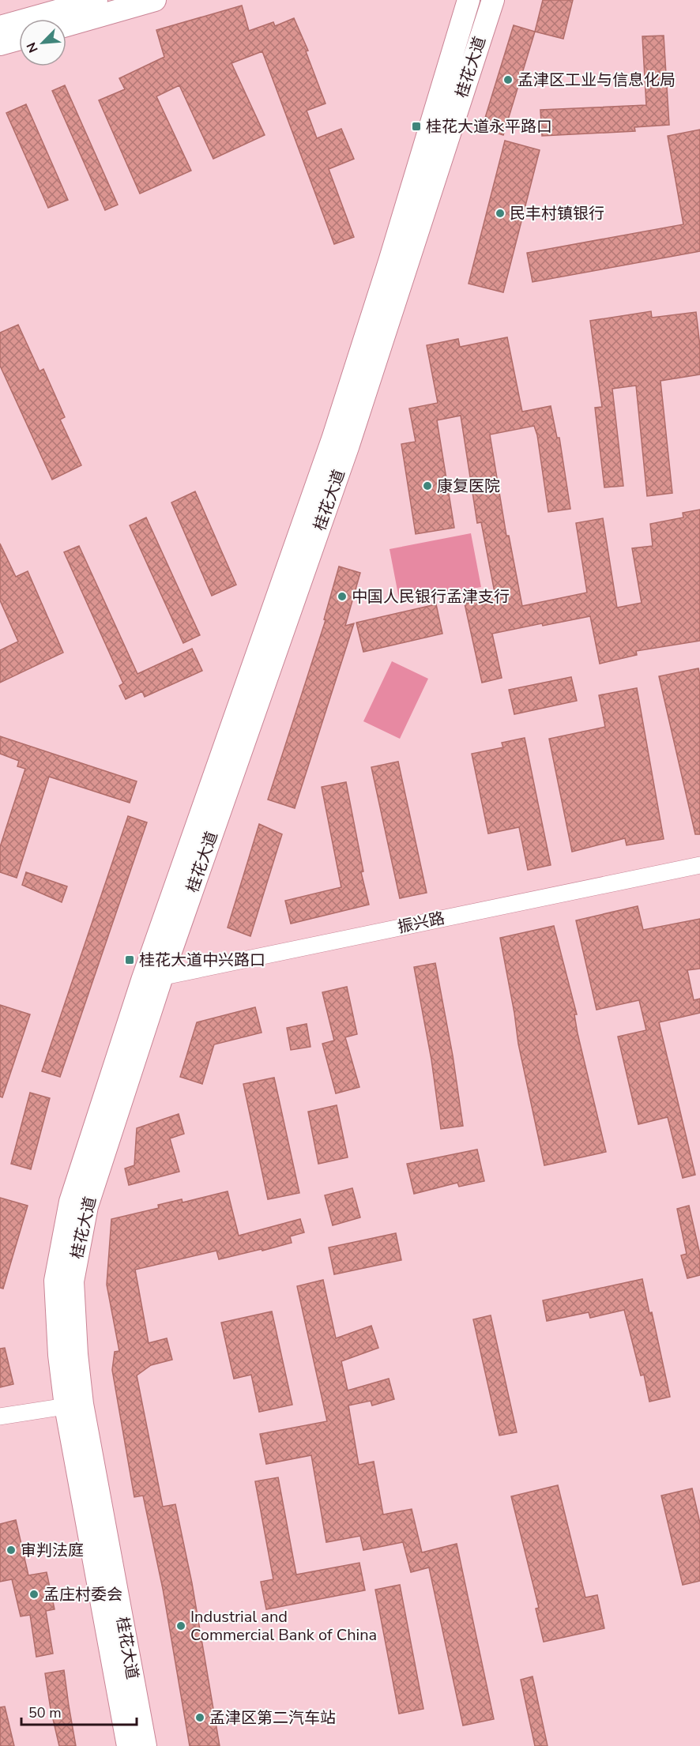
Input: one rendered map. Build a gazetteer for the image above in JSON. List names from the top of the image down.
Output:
{
  "streets": {
    "main road": ["桂花大道"],
    "street": ["振兴路"]
  },
  "crossings": [
    ["桂花大道", "振兴路"]
  ],
  "places": {
    "other": [
      "孟津区工业与信息化局",
      "民丰村镇银行",
      "康复医院",
      "中国人民银行孟津支行",
      "审判法庭",
      "孟庄村委会",
      "Industrial and Commercial Bank of China",
      "孟津区第二汽车站"
    ],
    "transit": ["桂花大道永平路口", "桂花大道中兴路口"]
  },
  "scale_bar": "50 m",
  "north": "bottom left"
}
